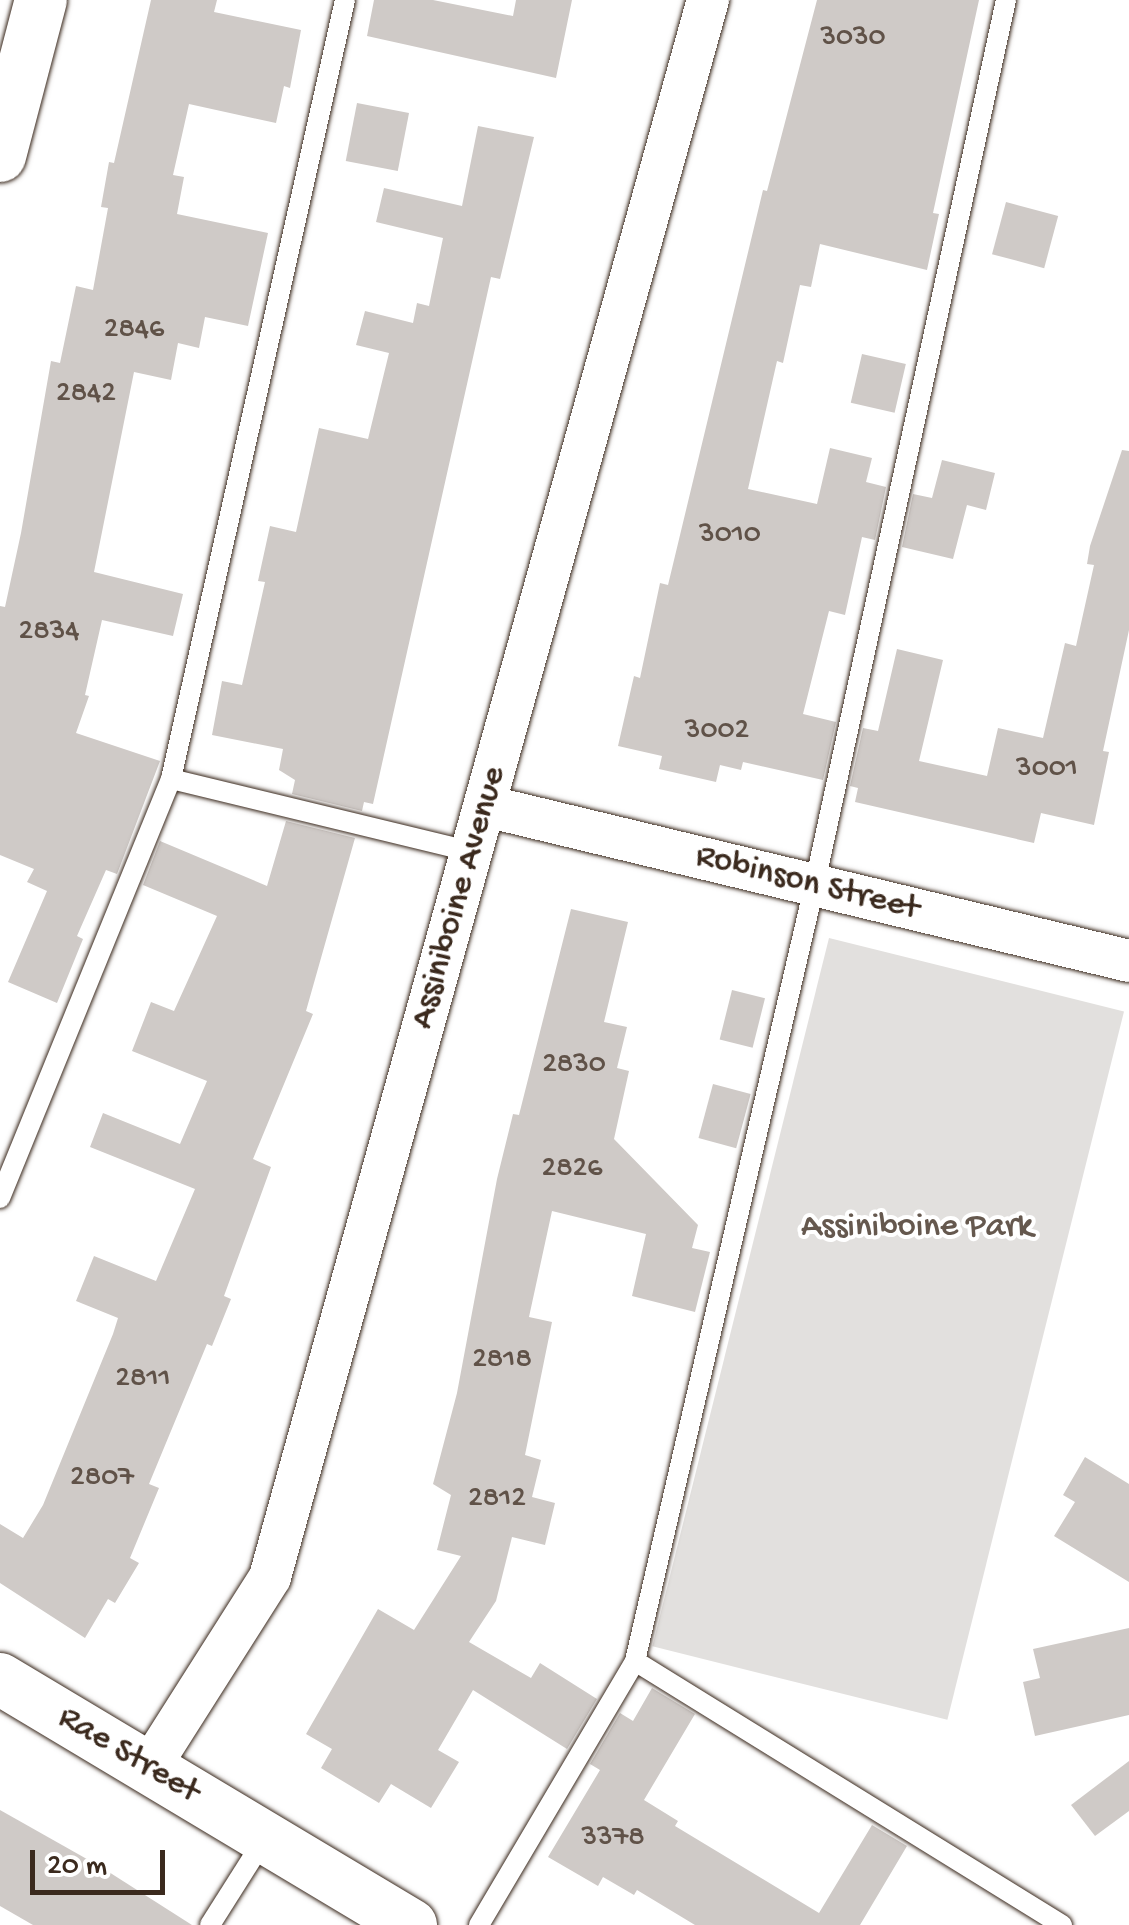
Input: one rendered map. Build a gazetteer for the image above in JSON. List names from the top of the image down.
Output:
{
  "streets": {
    "street": ["Robinson Street", "Assiniboine Avenue", "Rae Street"]
  },
  "crossings": [
    ["Robinson Street", "Assiniboine Avenue"],
    ["Assiniboine Avenue", "Rae Street"]
  ],
  "parks": ["Assiniboine Park"],
  "house_numbers": [
    "3030",
    "2846",
    "2842",
    "3010",
    "2834",
    "3002",
    "3001",
    "2830",
    "2826",
    "2818",
    "2811",
    "2807",
    "2812",
    "3378"
  ],
  "scale_bar": "20 m"
}
